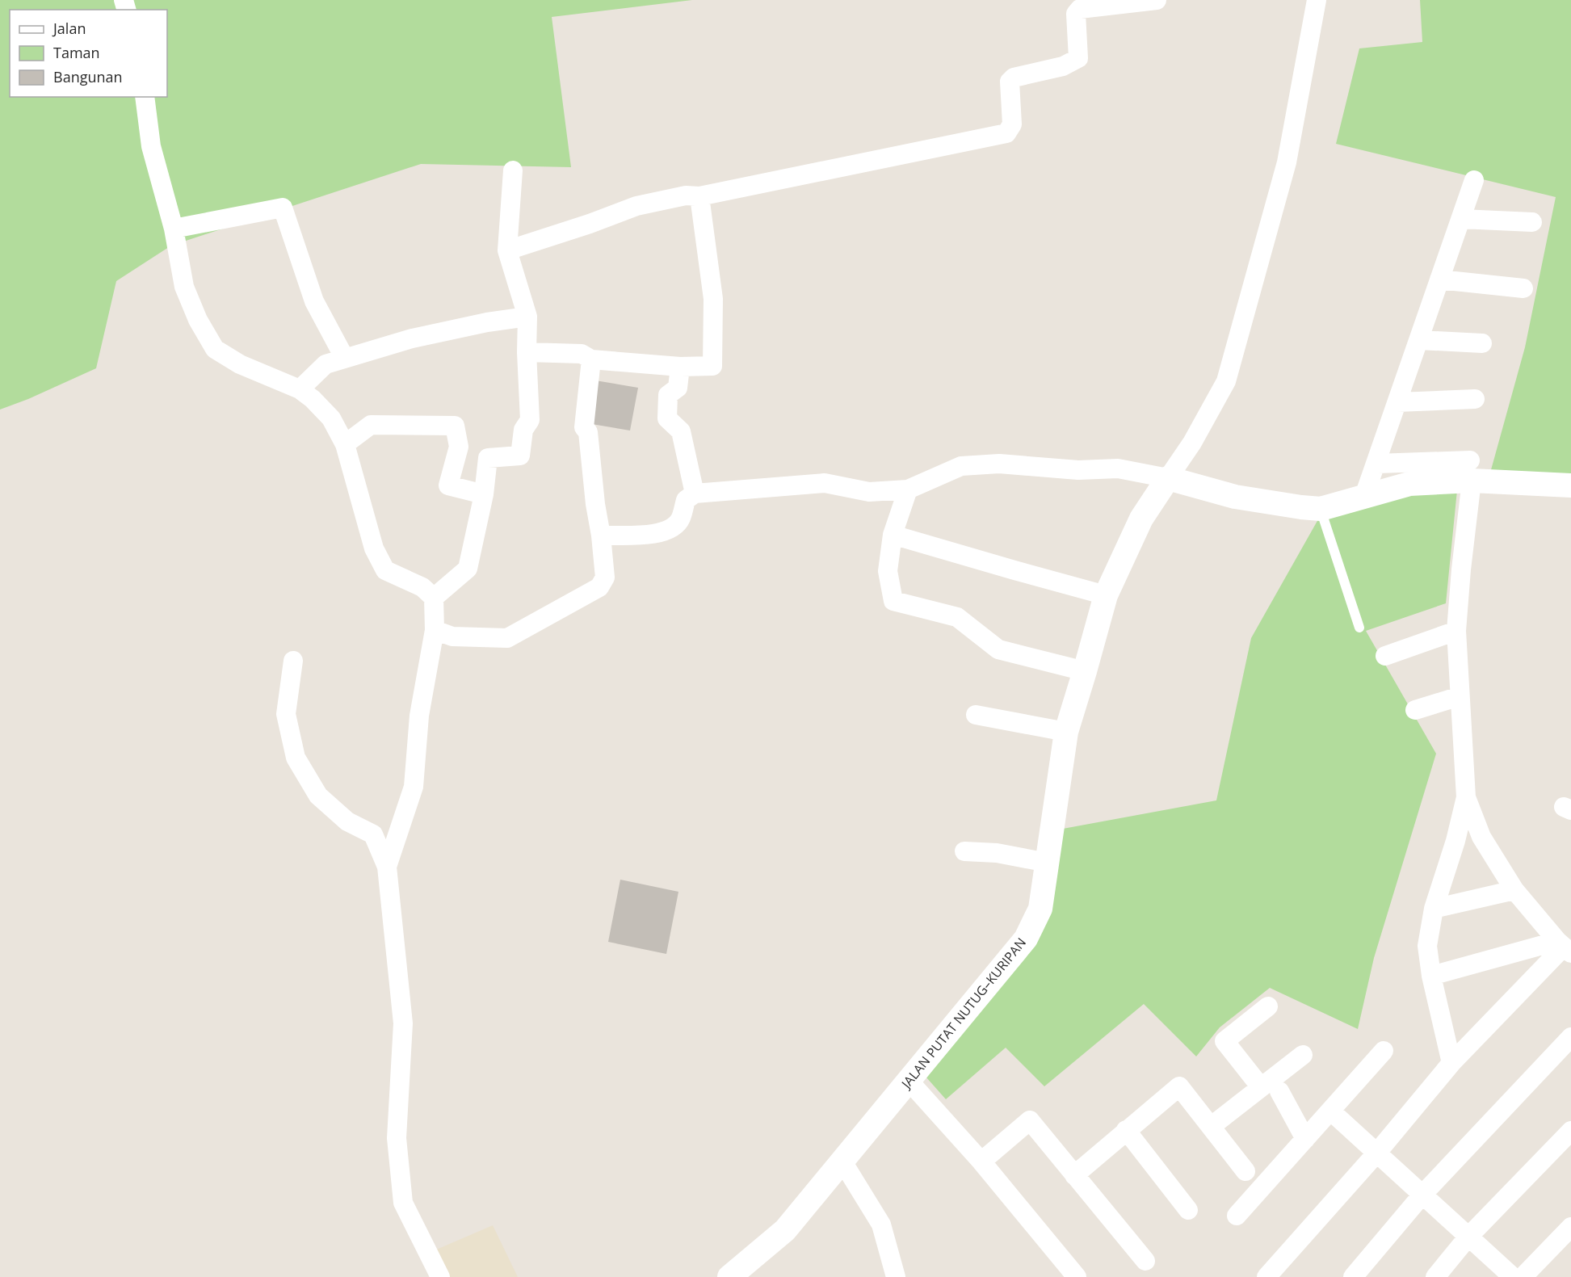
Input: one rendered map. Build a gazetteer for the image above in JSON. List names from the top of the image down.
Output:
{
  "streets": {
    "street": ["JALAN PUTAT NUTUG–KURIPAN"]
  },
  "legend": ["Jalan", "Taman", "Bangunan"]
}
